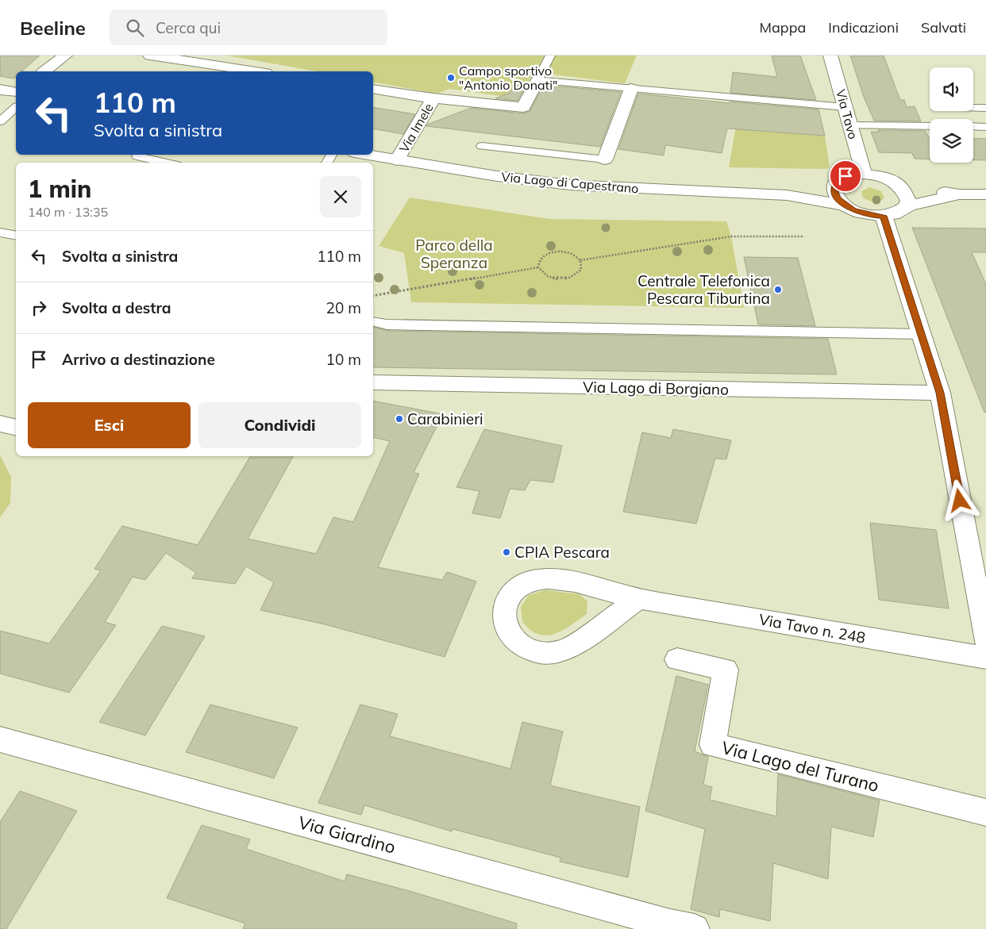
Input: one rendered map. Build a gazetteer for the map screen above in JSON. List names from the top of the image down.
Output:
{
  "streets": {
    "street": [
      "Via Tavo",
      "Via Imele",
      "Via Lago di Capestrano",
      "Via Lago di Borgiano",
      "Via Tavo n. 248",
      "Via Lago del Turano",
      "Via Giardino"
    ]
  },
  "crossings": [
    ["Via Imele", "Via Lago di Capestrano"]
  ],
  "parks": ["Parco della Speranza"],
  "places": [
    "Campo sportivo \"Antonio Donati\"",
    "Centrale Telefonica Pescara Tiburtina",
    "Carabinieri",
    "CPIA Pescara"
  ],
  "page": {
    "header": "Beeline",
    "search": "Cerca qui",
    "nav": ["Mappa", "Indicazioni", "Salvati"],
    "turn": ["110 m", "Svolta a sinistra"],
    "heading": ["1 min", "140 m · 13:35"],
    "list": [
      {
        "name": "Svolta a sinistra",
        "value": "110 m"
      },
      {
        "name": "Svolta a destra",
        "value": "20 m"
      },
      {
        "name": "Arrivo a destinazione",
        "value": "10 m"
      }
    ],
    "buttons": ["Esci", "Condividi"]
  }
}
